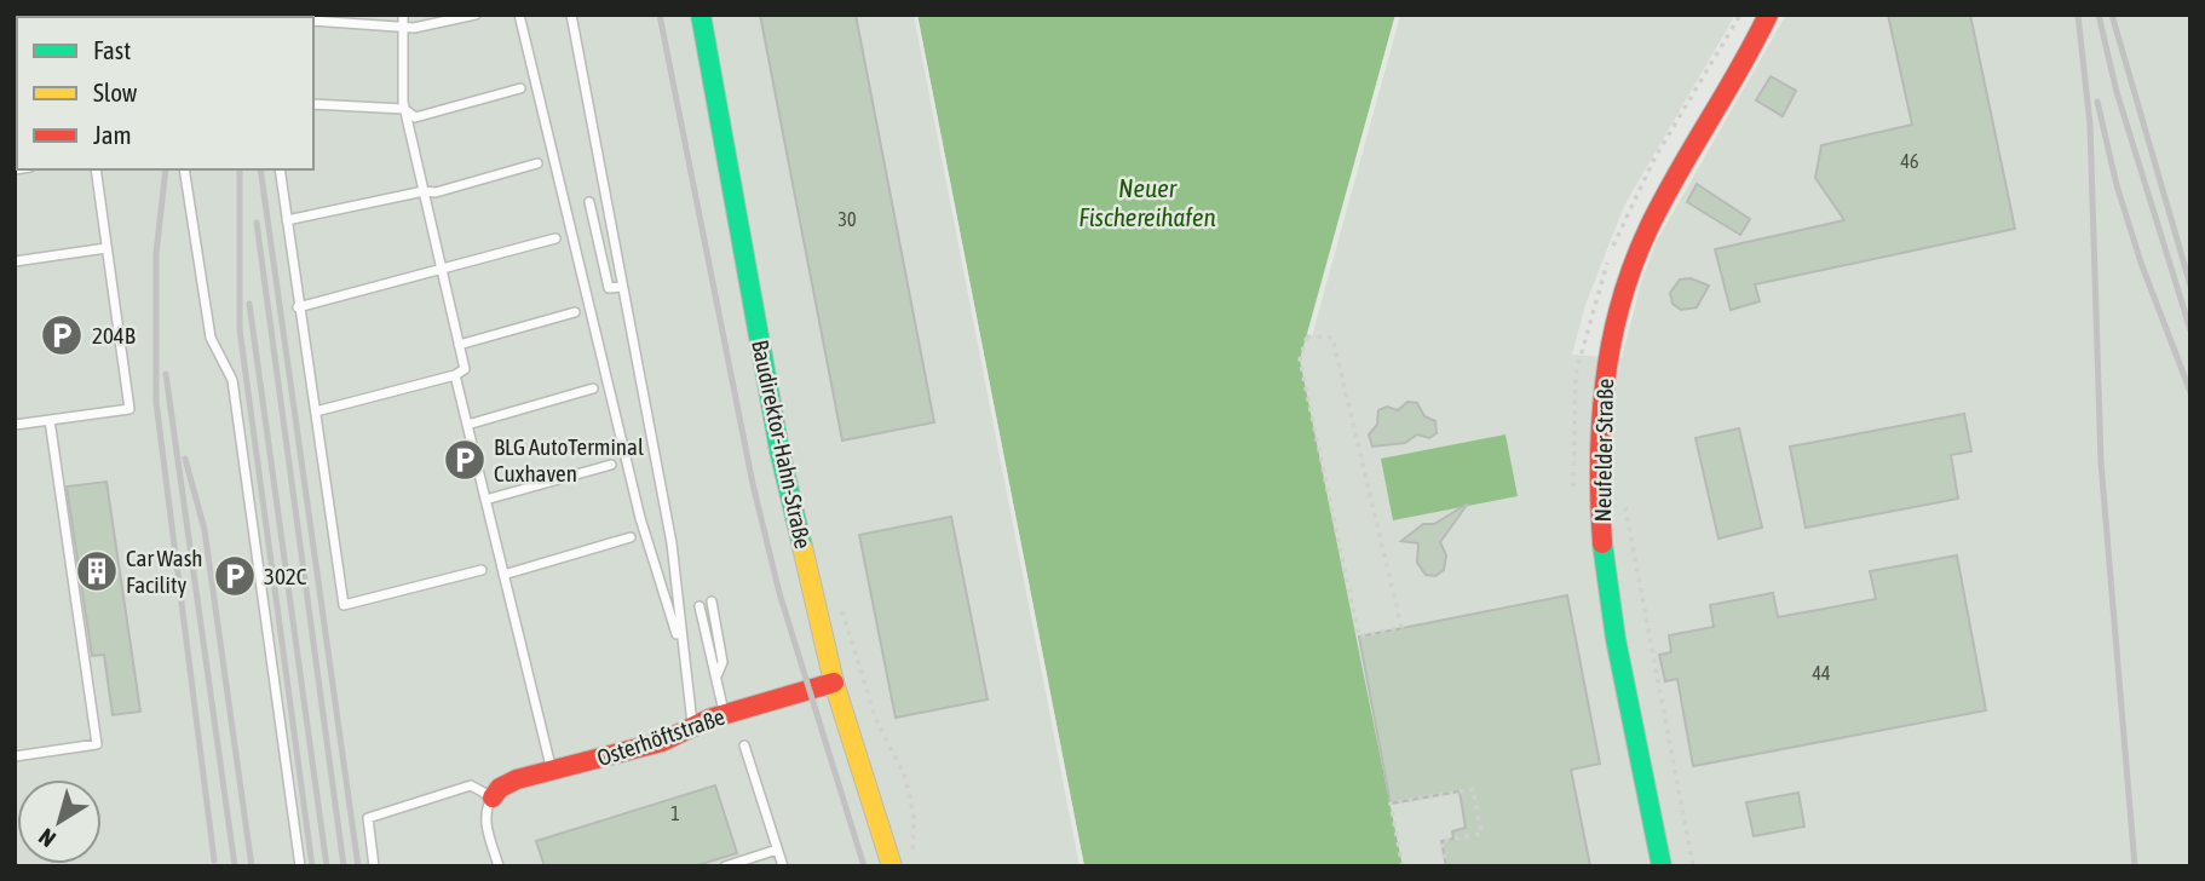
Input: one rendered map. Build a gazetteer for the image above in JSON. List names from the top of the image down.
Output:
{
  "streets": {
    "street": ["Baudirektor-Hahn-Straße", "Neufelder Straße", "Osterhöftstraße"]
  },
  "crossings": [
    ["Baudirektor-Hahn-Straße", "Osterhöftstraße"]
  ],
  "water": ["Neuer Fischereihafen"],
  "places": {
    "parking": ["204B", "BLG AutoTerminal Cuxhaven", "302C"],
    "building": ["Car Wash Facility"]
  },
  "house_numbers": [
    "46",
    "30",
    "44",
    "1"
  ],
  "legend": ["Fast", "Slow", "Jam"],
  "north": "bottom left"
}
